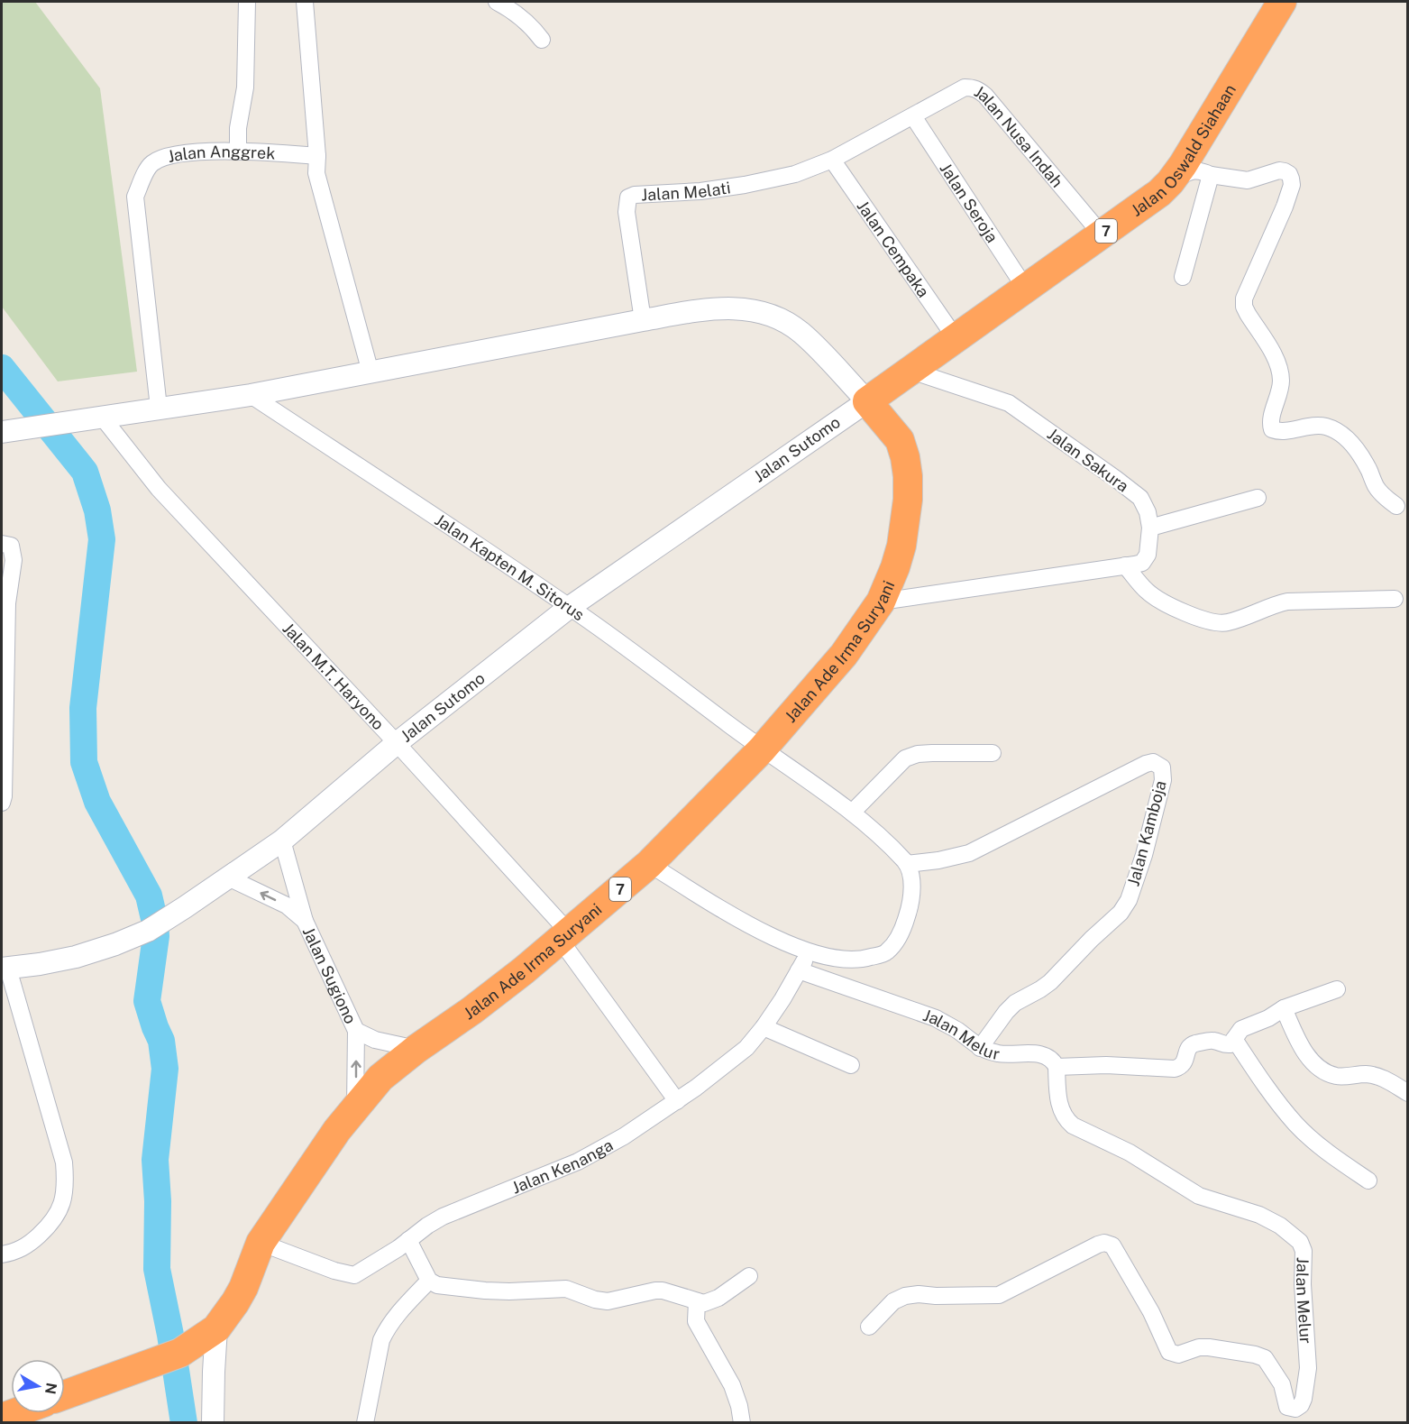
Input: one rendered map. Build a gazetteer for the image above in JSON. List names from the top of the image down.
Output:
{
  "streets": {
    "highway": ["Jalan Oswald Siahaan", "7", "Jalan Ade Irma Suryani"],
    "street": [
      "Jalan Nusa Indah",
      "Jalan Anggrek",
      "Jalan Melati",
      "Jalan Seroja",
      "Jalan Cempaka",
      "Jalan Sutomo",
      "Jalan Sakura",
      "Jalan Kapten M. Sitorus",
      "Jalan M.T. Haryono",
      "Jalan Kamboja",
      "Jalan Sugiono",
      "Jalan Melur",
      "Jalan Kenanga"
    ]
  },
  "crossings": [
    ["Jalan Nusa Indah", "Jalan Oswald Siahaan"],
    ["Jalan Nusa Indah", "Jalan Melati"],
    ["Jalan Nusa Indah", "Jalan Seroja"],
    ["Jalan Nusa Indah", "Jalan Cempaka"],
    ["Jalan Oswald Siahaan", "Jalan Seroja"],
    ["Jalan Oswald Siahaan", "Jalan Cempaka"],
    ["Jalan Oswald Siahaan", "Jalan Sutomo"],
    ["Jalan Oswald Siahaan", "Jalan Sakura"],
    ["Jalan Oswald Siahaan", "Jalan Ade Irma Suryani"],
    ["Jalan Melati", "Jalan Cempaka"],
    ["7", "Jalan Ade Irma Suryani"],
    ["Jalan Sutomo", "Jalan Kapten M. Sitorus"],
    ["Jalan Sutomo", "Jalan Ade Irma Suryani"],
    ["Jalan Sutomo", "Jalan M.T. Haryono"],
    ["Jalan Sutomo", "Jalan Sugiono"],
    ["Jalan Sakura", "Jalan Ade Irma Suryani"],
    ["Jalan Kapten M. Sitorus", "Jalan Ade Irma Suryani"],
    ["Jalan Kapten M. Sitorus", "Jalan Kamboja"],
    ["Jalan Ade Irma Suryani", "Jalan M.T. Haryono"],
    ["Jalan Ade Irma Suryani", "Jalan Sugiono"],
    ["Jalan Ade Irma Suryani", "Jalan Kenanga"],
    ["Jalan M.T. Haryono", "Jalan Kenanga"],
    ["Jalan Kamboja", "Jalan Melur"],
    ["Jalan Melur", "Jalan Kenanga"]
  ],
  "north": "right"
}
